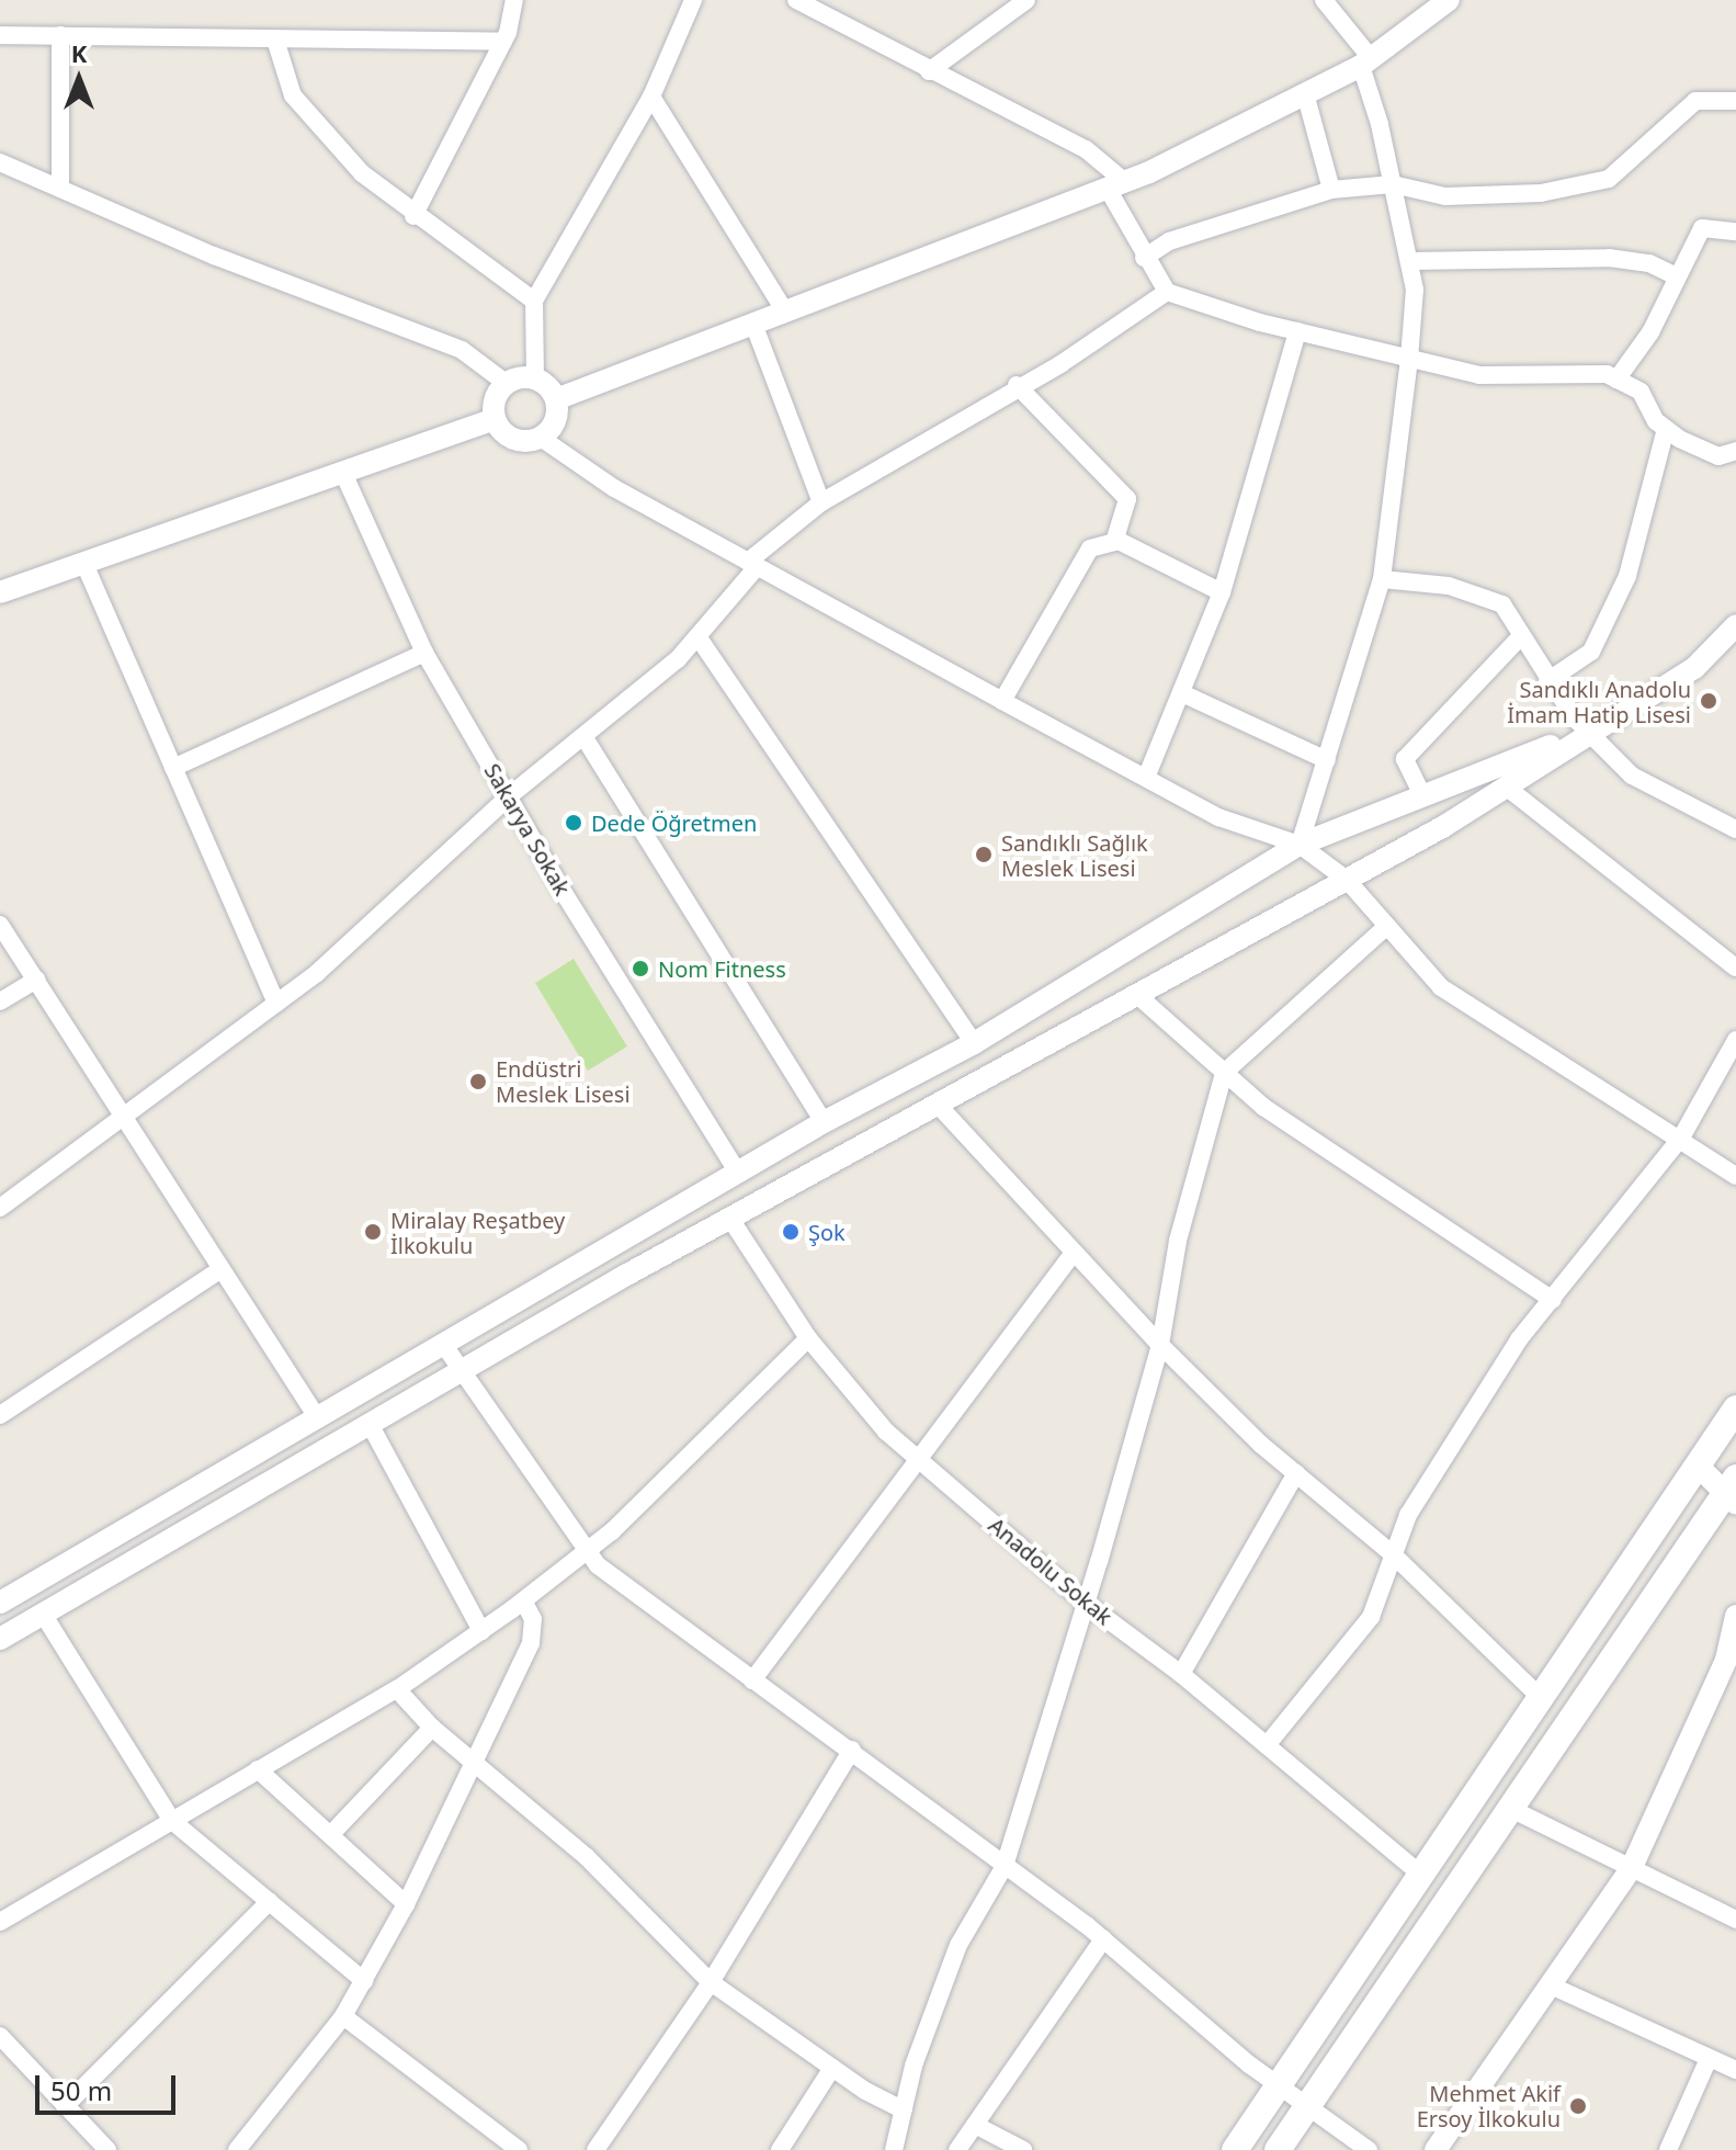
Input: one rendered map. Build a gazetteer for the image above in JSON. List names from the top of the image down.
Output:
{
  "streets": {
    "street": ["Sakarya Sokak", "Anadolu Sokak"]
  },
  "places": [
    "Sandıklı Anadolu İmam Hatip Lisesi",
    "Dede Öğretmen",
    "Sandıklı Sağlık Meslek Lisesi",
    "Nom Fitness",
    "Endüstri Meslek Lisesi",
    "Miralay Reşatbey İlkokulu",
    "Şok",
    "Mehmet Akif Ersoy İlkokulu"
  ],
  "scale_bar": "50 m",
  "north": "top"
}
